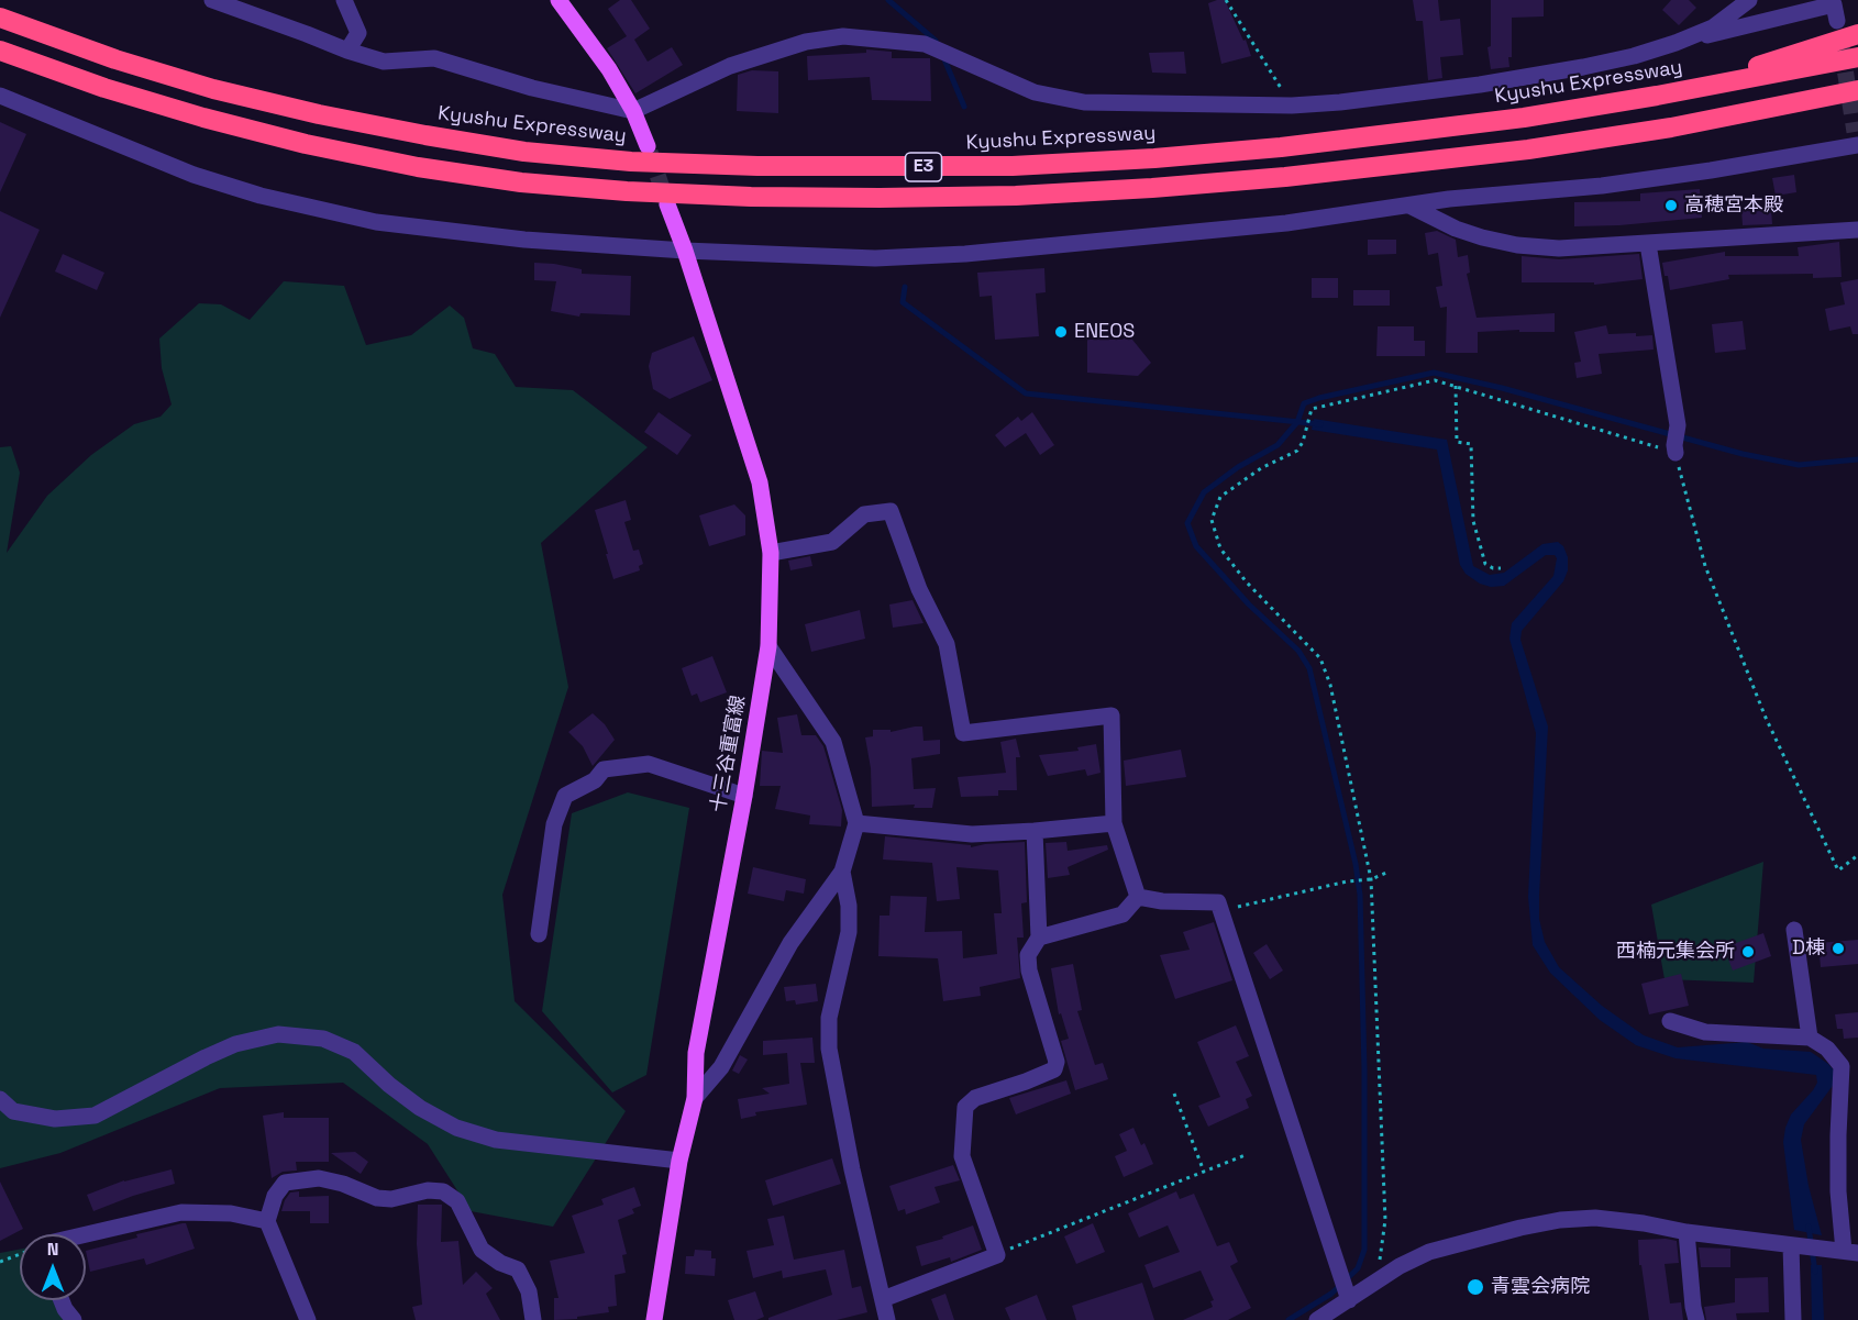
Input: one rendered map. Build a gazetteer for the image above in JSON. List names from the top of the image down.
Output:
{
  "streets": {
    "highway": ["Kyushu Expressway", "E3"],
    "main road": ["十三谷重富線"]
  },
  "places": [
    "高穂宮本殿",
    "ENEOS",
    "D棟",
    "西楠元集会所",
    "青雲会病院"
  ],
  "north": "top"
}
